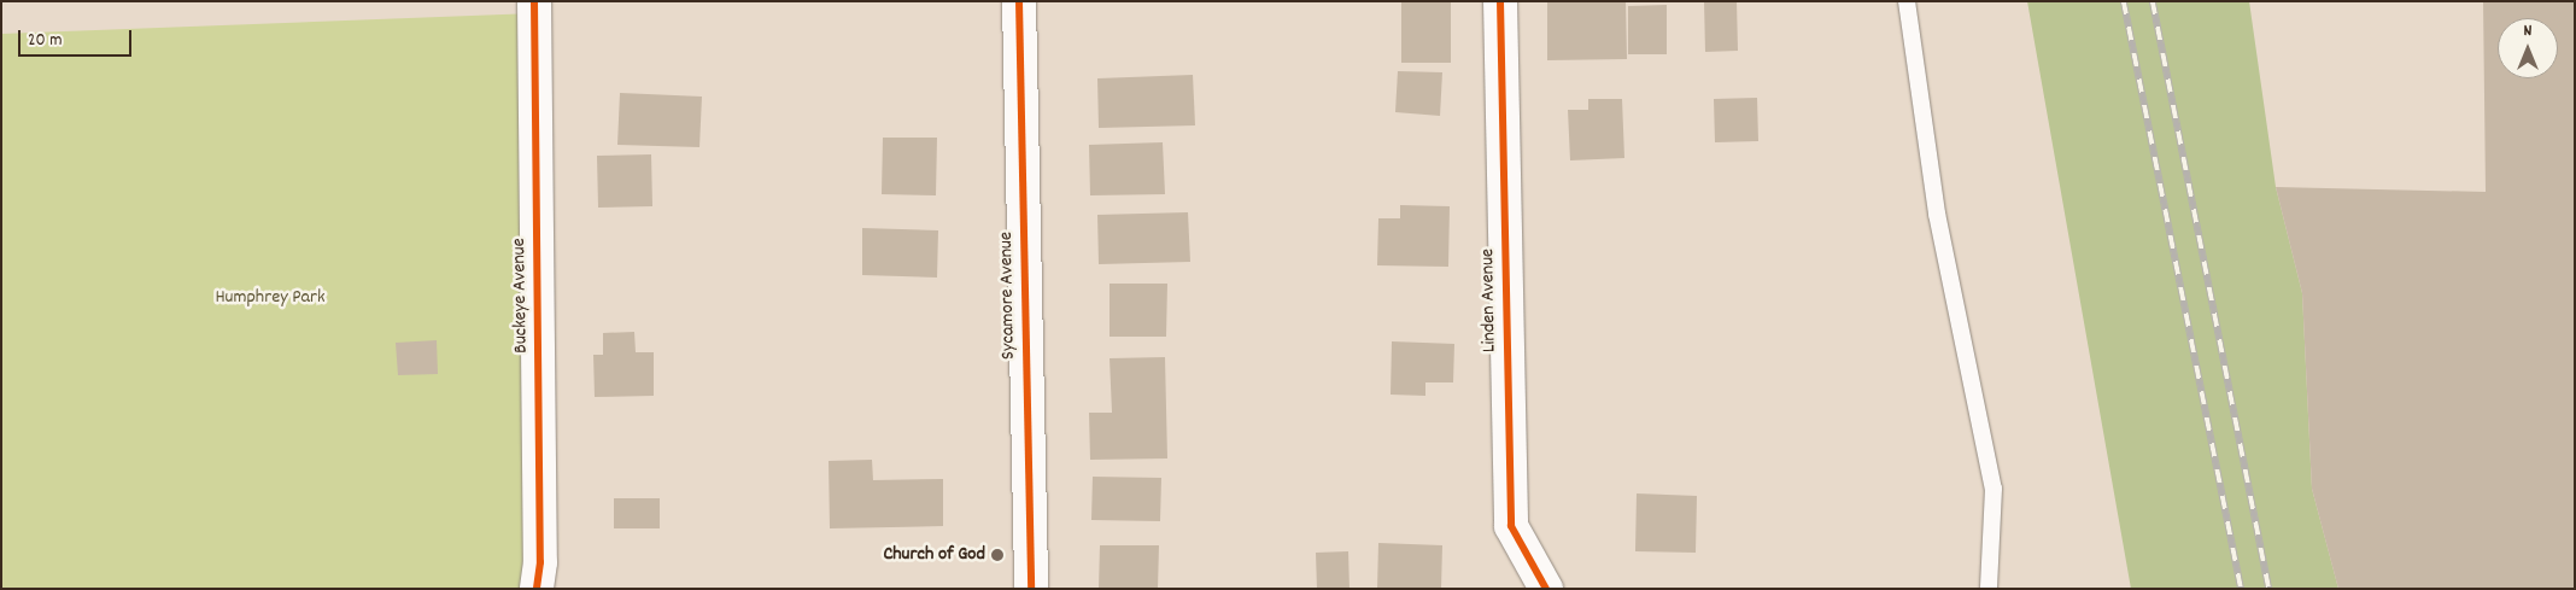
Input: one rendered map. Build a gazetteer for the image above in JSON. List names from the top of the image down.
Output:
{
  "streets": {
    "street": ["Buckeye Avenue", "Sycamore Avenue", "Linden Avenue"]
  },
  "parks": ["Humphrey Park"],
  "places": ["Church of God"],
  "scale_bar": "20 m",
  "north": "top"
}
